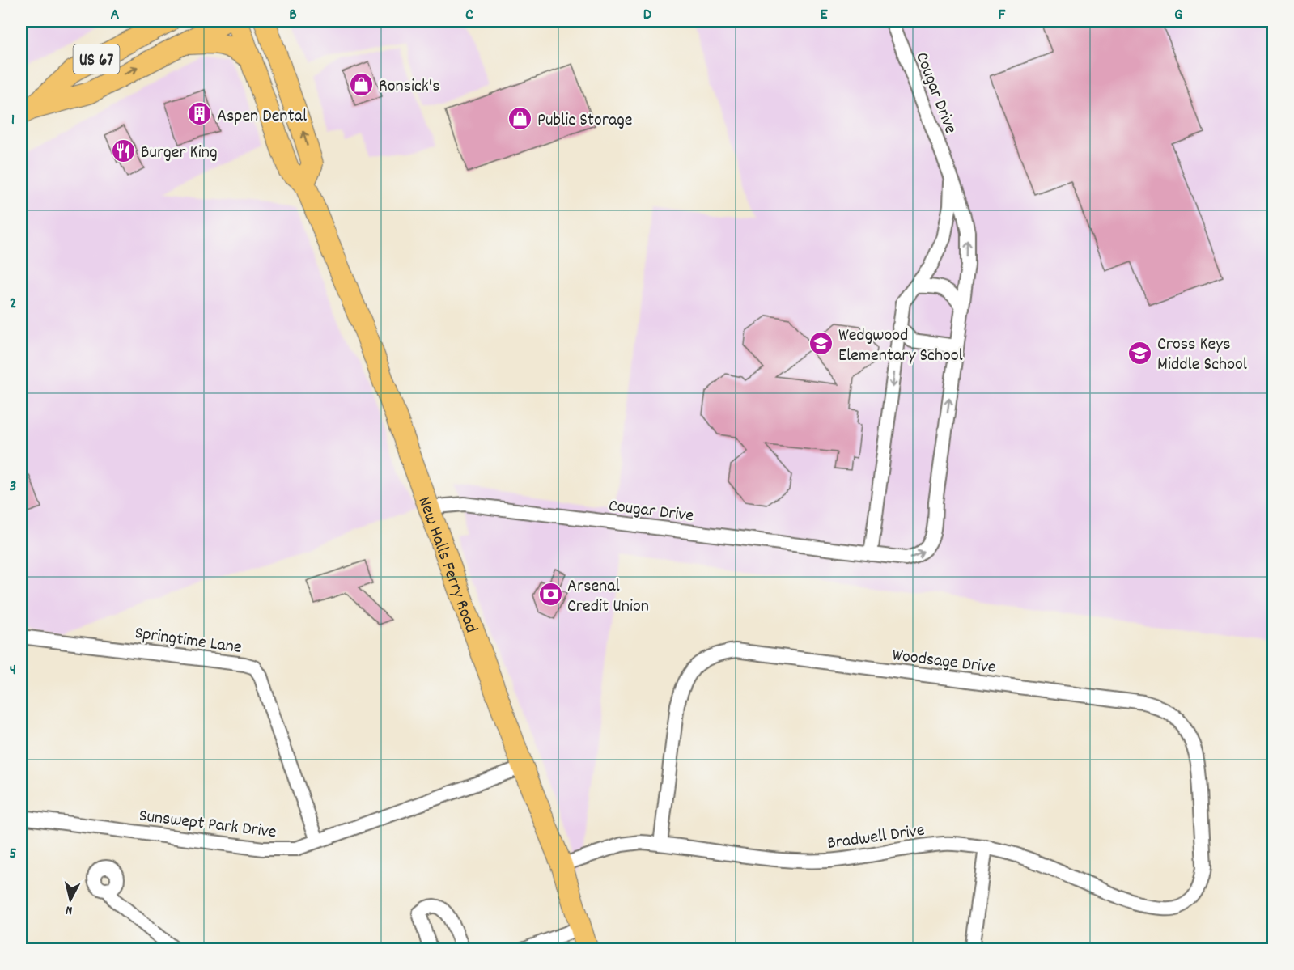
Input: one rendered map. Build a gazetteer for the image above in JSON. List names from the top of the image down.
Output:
{
  "streets": {
    "main road": ["US 67", "New Halls Ferry Road"],
    "street": [
      "Cougar Drive",
      "Springtime Lane",
      "Woodsage Drive",
      "Sunswept Park Drive",
      "Bradwell Drive"
    ]
  },
  "crossings": [
    ["Cougar Drive", "New Halls Ferry Road"],
    ["New Halls Ferry Road", "Sunswept Park Drive"],
    ["New Halls Ferry Road", "Bradwell Drive"],
    ["Springtime Lane", "Sunswept Park Drive"],
    ["Woodsage Drive", "Bradwell Drive"]
  ],
  "places": {
    "shop": ["Ronsick's", "Public Storage"],
    "building": ["Aspen Dental"],
    "restaurant": ["Burger King"],
    "school or university": ["Wedgwood Elementary School", "Cross Keys Middle School"],
    "bank": ["Arsenal Credit Union"]
  },
  "north": "bottom",
  "grid": {
    "columns": [
      "A",
      "B",
      "C",
      "D",
      "E",
      "F",
      "G"
    ],
    "rows": [
      "1",
      "2",
      "3",
      "4",
      "5"
    ]
  }
}
